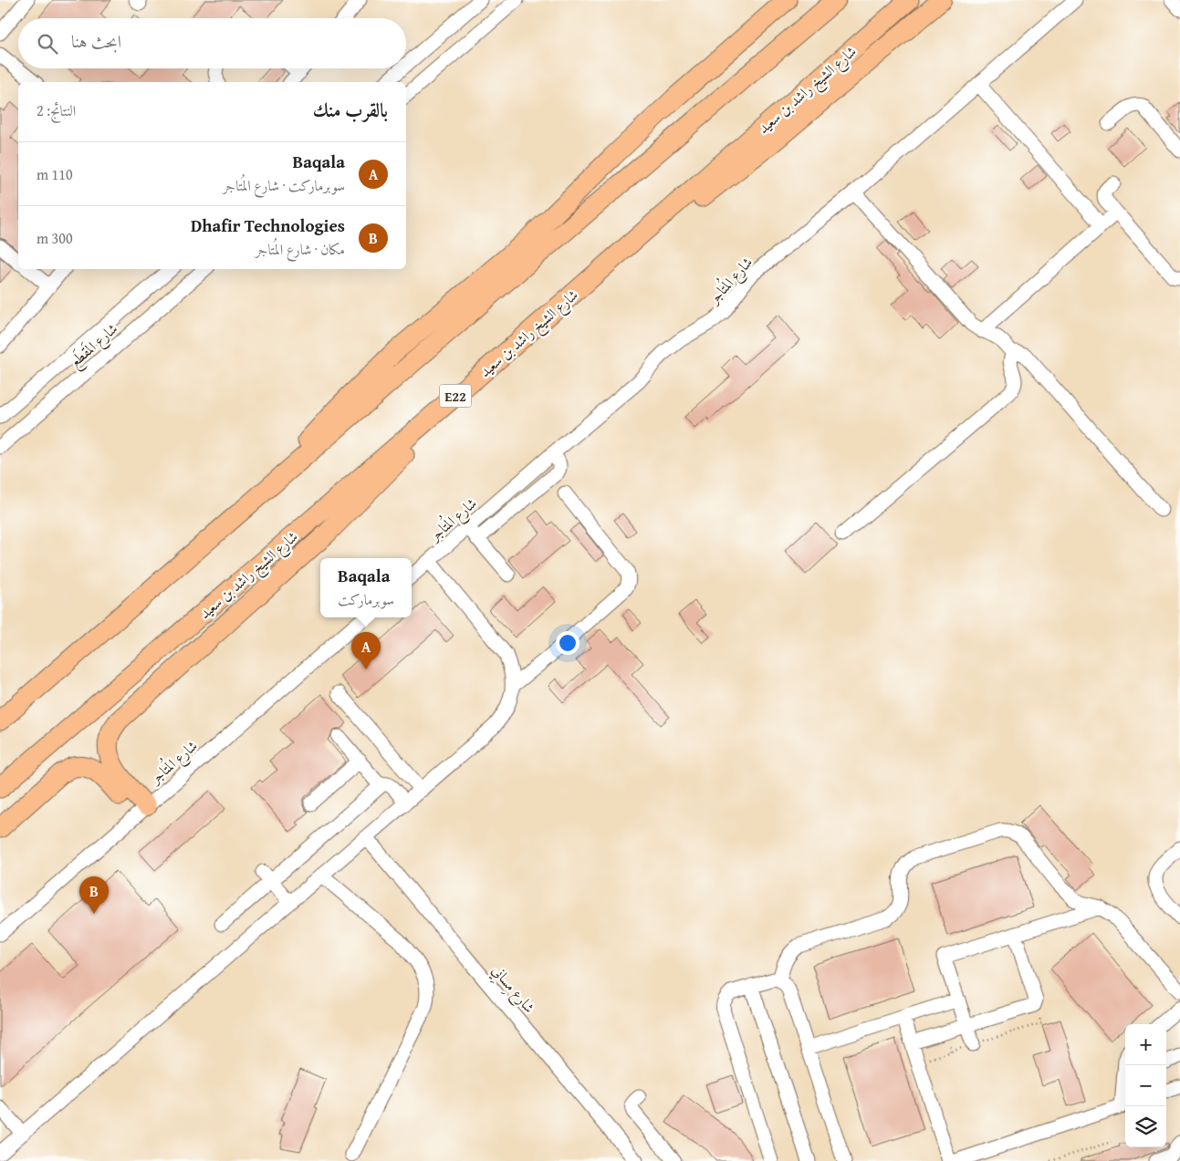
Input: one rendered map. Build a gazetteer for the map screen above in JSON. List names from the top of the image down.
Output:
{
  "streets": {
    "highway": ["شارع الشيخ راشد بن سعيد", "E22"],
    "street": ["شارع المُتاجر", "شارع المَقطَع", "شارع مِسانِي"]
  },
  "page": {
    "search": "ابحث هنا",
    "heading": ["بالقرب منك", "النتائج: 2"],
    "list": [
      {
        "mark": "A",
        "name": "Baqala",
        "note": "سوبرماركت · شارع المُتاجر",
        "value": "110 m"
      },
      {
        "mark": "B",
        "name": "Dhafir Technologies",
        "note": "مكان · شارع المُتاجر",
        "value": "300 m"
      }
    ],
    "popup": ["Baqala", "سوبرماركت"],
    "pins": ["A", "B"],
    "map_buttons": ["+", "−"]
  }
}
